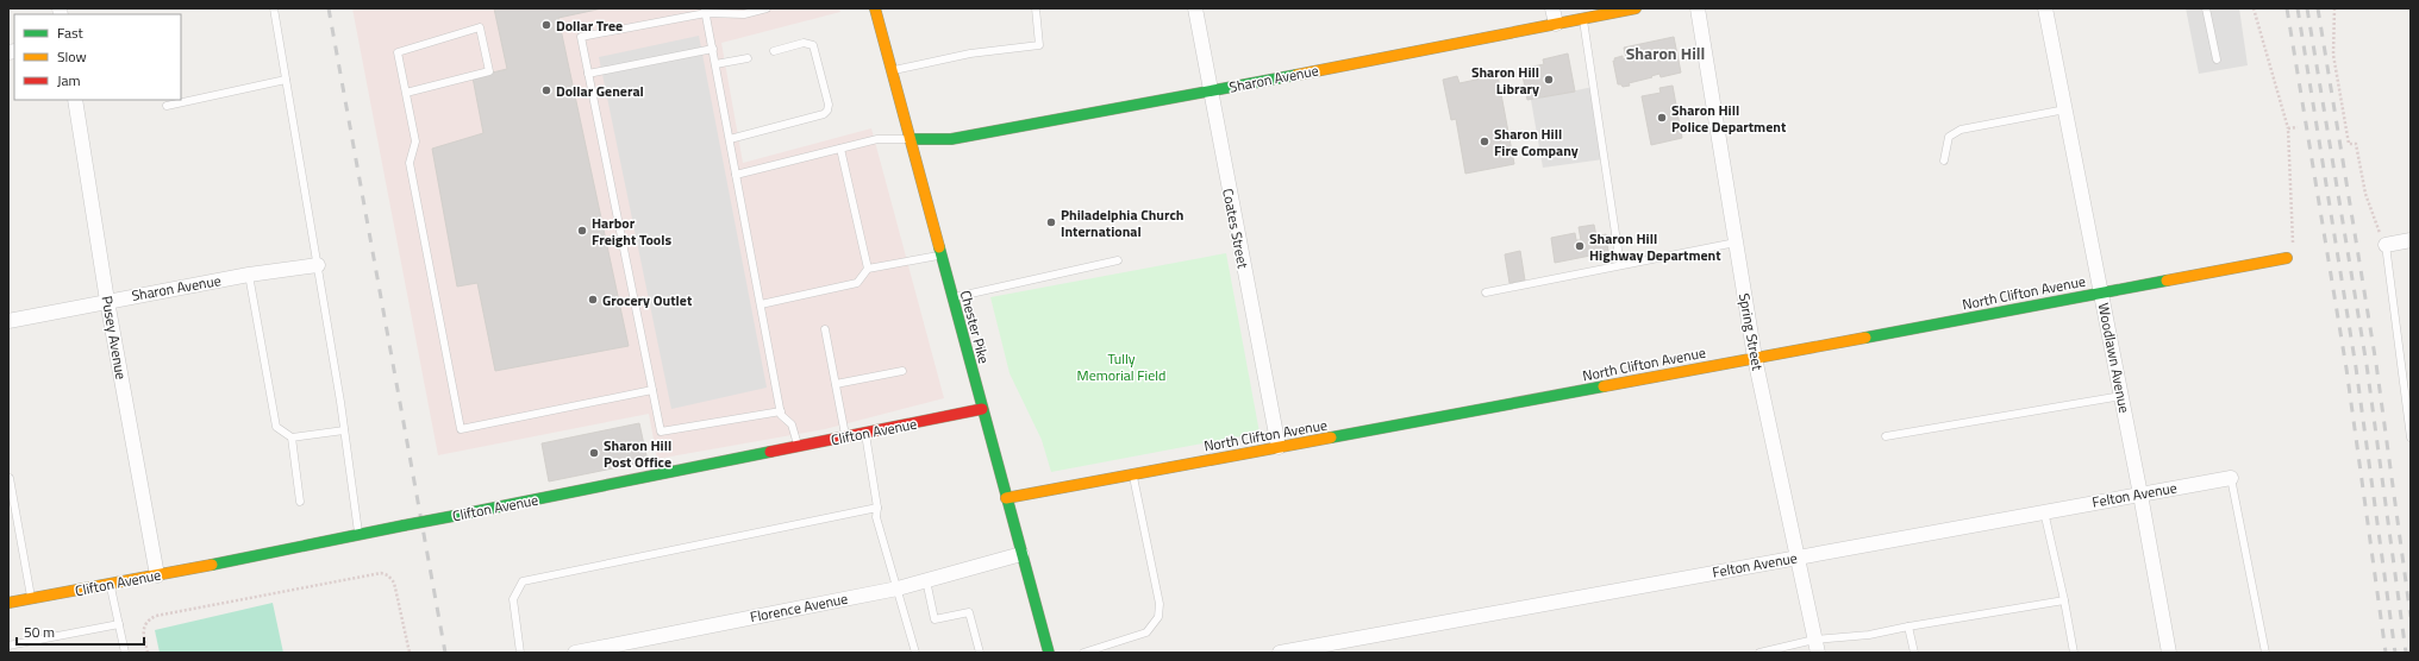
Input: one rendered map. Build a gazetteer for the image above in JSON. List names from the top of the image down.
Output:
{
  "streets": {
    "street": [
      "Sharon Avenue",
      "Coates Street",
      "North Clifton Avenue",
      "Chester Pike",
      "Spring Street",
      "Pusey Avenue",
      "Woodlawn Avenue",
      "Clifton Avenue",
      "Felton Avenue",
      "Florence Avenue"
    ]
  },
  "crossings": [
    ["Sharon Avenue", "Coates Street"],
    ["Sharon Avenue", "Chester Pike"],
    ["Sharon Avenue", "Pusey Avenue"],
    ["Coates Street", "North Clifton Avenue"],
    ["North Clifton Avenue", "Chester Pike"],
    ["North Clifton Avenue", "Spring Street"],
    ["North Clifton Avenue", "Woodlawn Avenue"],
    ["Chester Pike", "Clifton Avenue"],
    ["Chester Pike", "Florence Avenue"],
    ["Spring Street", "Felton Avenue"],
    ["Pusey Avenue", "Clifton Avenue"],
    ["Woodlawn Avenue", "Felton Avenue"]
  ],
  "districts": ["Sharon Hill"],
  "parks": ["Tully Memorial Field"],
  "places": [
    "Dollar Tree",
    "Sharon Hill Library",
    "Dollar General",
    "Sharon Hill Police Department",
    "Sharon Hill Fire Company",
    "Philadelphia Church International",
    "Harbor Freight Tools",
    "Sharon Hill Highway Department",
    "Grocery Outlet",
    "Sharon Hill Post Office"
  ],
  "legend": ["Fast", "Slow", "Jam"],
  "scale_bar": "50 m"
}
